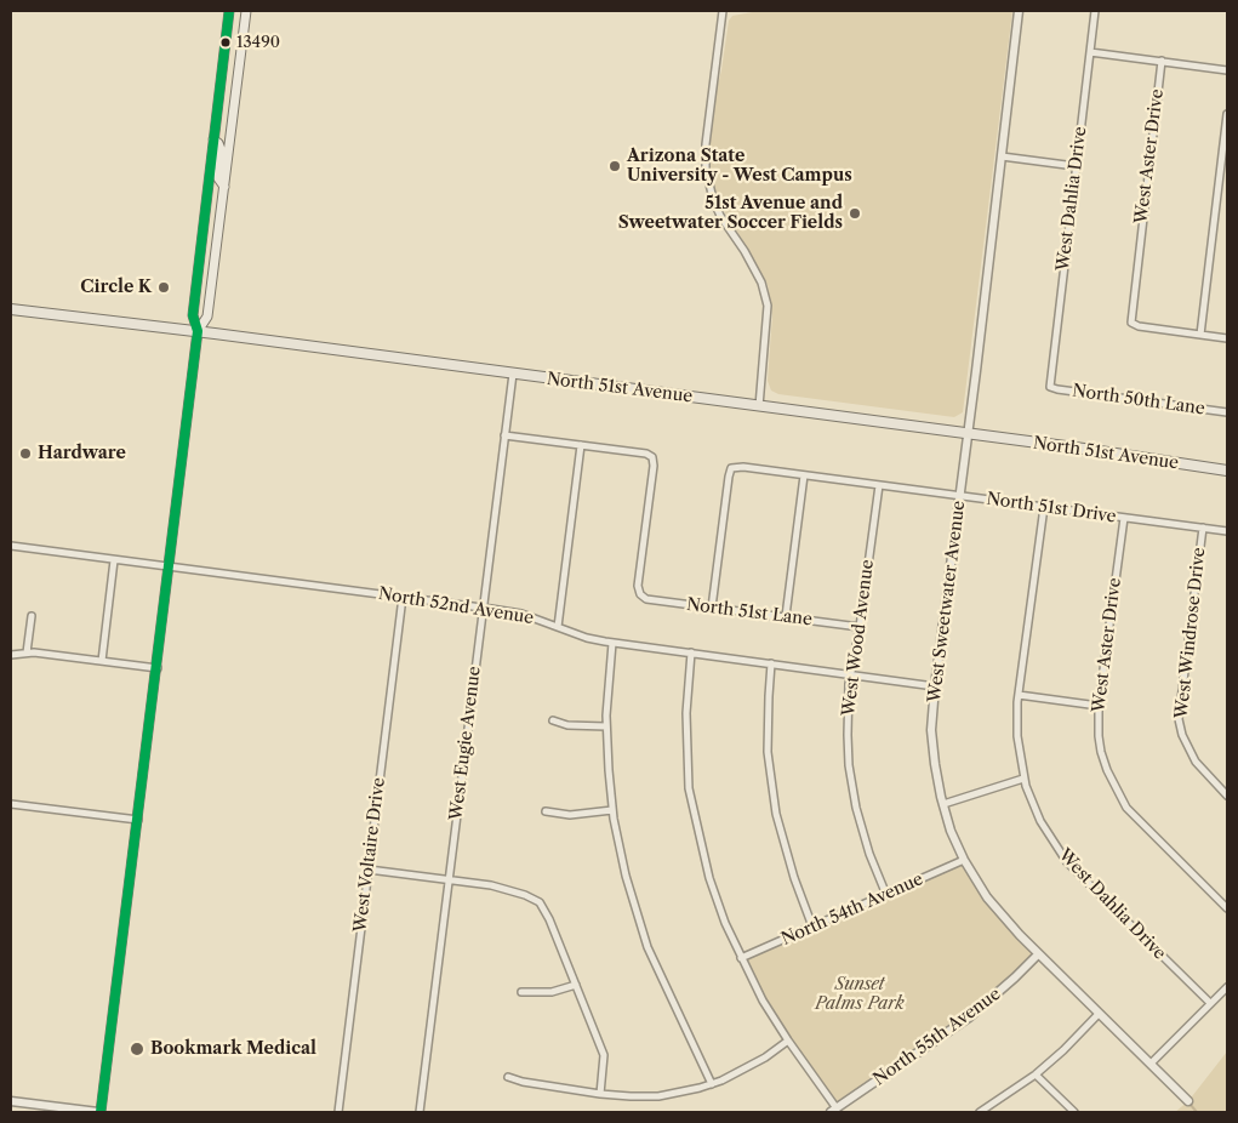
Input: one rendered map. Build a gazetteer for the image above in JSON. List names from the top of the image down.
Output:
{
  "streets": {
    "main road": ["North 51st Avenue"],
    "street": [
      "West Aster Drive",
      "West Dahlia Drive",
      "North 50th Lane",
      "North 51st Drive",
      "West Sweetwater Avenue",
      "North 52nd Avenue",
      "North 51st Lane",
      "West Windrose Drive",
      "West Wood Avenue",
      "West Eugie Avenue",
      "West Voltaire Drive",
      "North 54th Avenue",
      "North 55th Avenue"
    ]
  },
  "crossings": [
    ["West Aster Drive", "North 51st Drive"],
    ["West Dahlia Drive", "North 50th Lane"],
    ["West Dahlia Drive", "North 51st Drive"],
    ["North 51st Avenue", "West Sweetwater Avenue"],
    ["North 51st Avenue", "West Eugie Avenue"],
    ["North 51st Drive", "West Sweetwater Avenue"],
    ["North 51st Drive", "North 51st Lane"],
    ["North 51st Drive", "West Windrose Drive"],
    ["North 51st Drive", "West Wood Avenue"],
    ["West Sweetwater Avenue", "North 52nd Avenue"],
    ["West Sweetwater Avenue", "North 54th Avenue"],
    ["West Sweetwater Avenue", "North 55th Avenue"],
    ["North 52nd Avenue", "West Wood Avenue"],
    ["North 52nd Avenue", "West Eugie Avenue"],
    ["North 52nd Avenue", "West Voltaire Drive"],
    ["North 51st Lane", "West Wood Avenue"],
    ["West Wood Avenue", "North 54th Avenue"]
  ],
  "parks": ["Sunset Palms Park"],
  "places": [
    "13490",
    "Arizona State University - West Campus",
    "51st Avenue and Sweetwater Soccer Fields",
    "Circle K",
    "Hardware",
    "Bookmark Medical"
  ]
}
